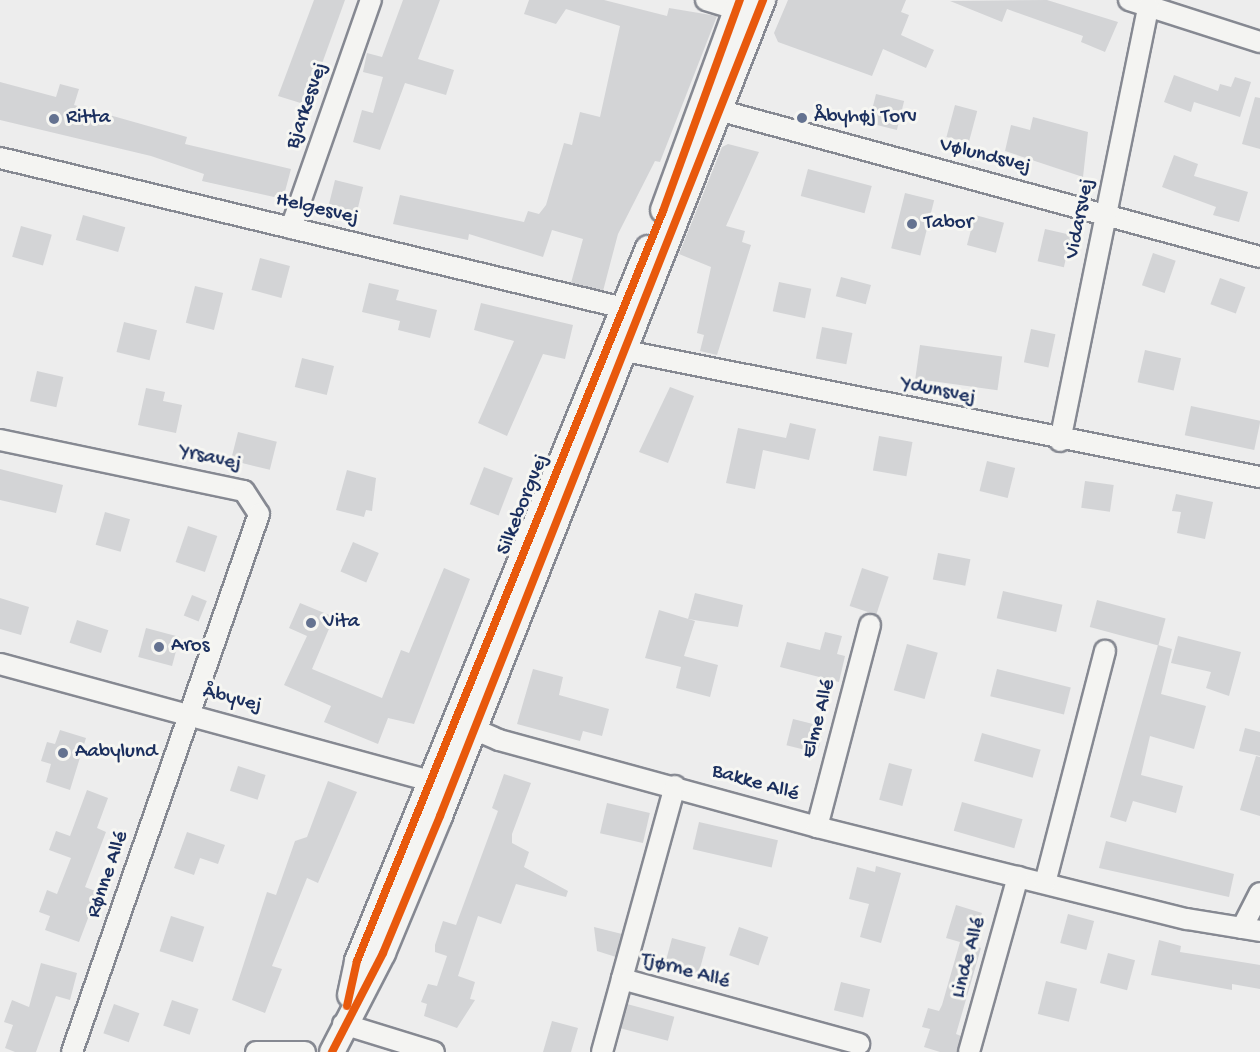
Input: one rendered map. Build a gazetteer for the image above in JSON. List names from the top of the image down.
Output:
{
  "streets": {
    "street": [
      "Bjarkesvej",
      "Vølundsvej",
      "Helgesvej",
      "Vidarsvej",
      "Ydunsvej",
      "Yrsavej",
      "Silkeborgvej",
      "Åbyvej",
      "Elme Allé",
      "Bakke Allé",
      "Rønne Allé",
      "Linde Allé",
      "Tjørne Allé"
    ]
  },
  "crossings": [
    ["Bjarkesvej", "Helgesvej"],
    ["Vølundsvej", "Vidarsvej"],
    ["Vølundsvej", "Silkeborgvej"],
    ["Helgesvej", "Silkeborgvej"],
    ["Vidarsvej", "Ydunsvej"],
    ["Ydunsvej", "Silkeborgvej"],
    ["Yrsavej", "Åbyvej"],
    ["Yrsavej", "Rønne Allé"],
    ["Silkeborgvej", "Åbyvej"],
    ["Silkeborgvej", "Bakke Allé"],
    ["Åbyvej", "Rønne Allé"],
    ["Elme Allé", "Bakke Allé"],
    ["Bakke Allé", "Linde Allé"],
    ["Bakke Allé", "Tjørne Allé"]
  ],
  "places": [
    "Åbyhøj Torv",
    "Ritta",
    "Tabor",
    "Vita",
    "Aros",
    "Aabylund"
  ]
}
